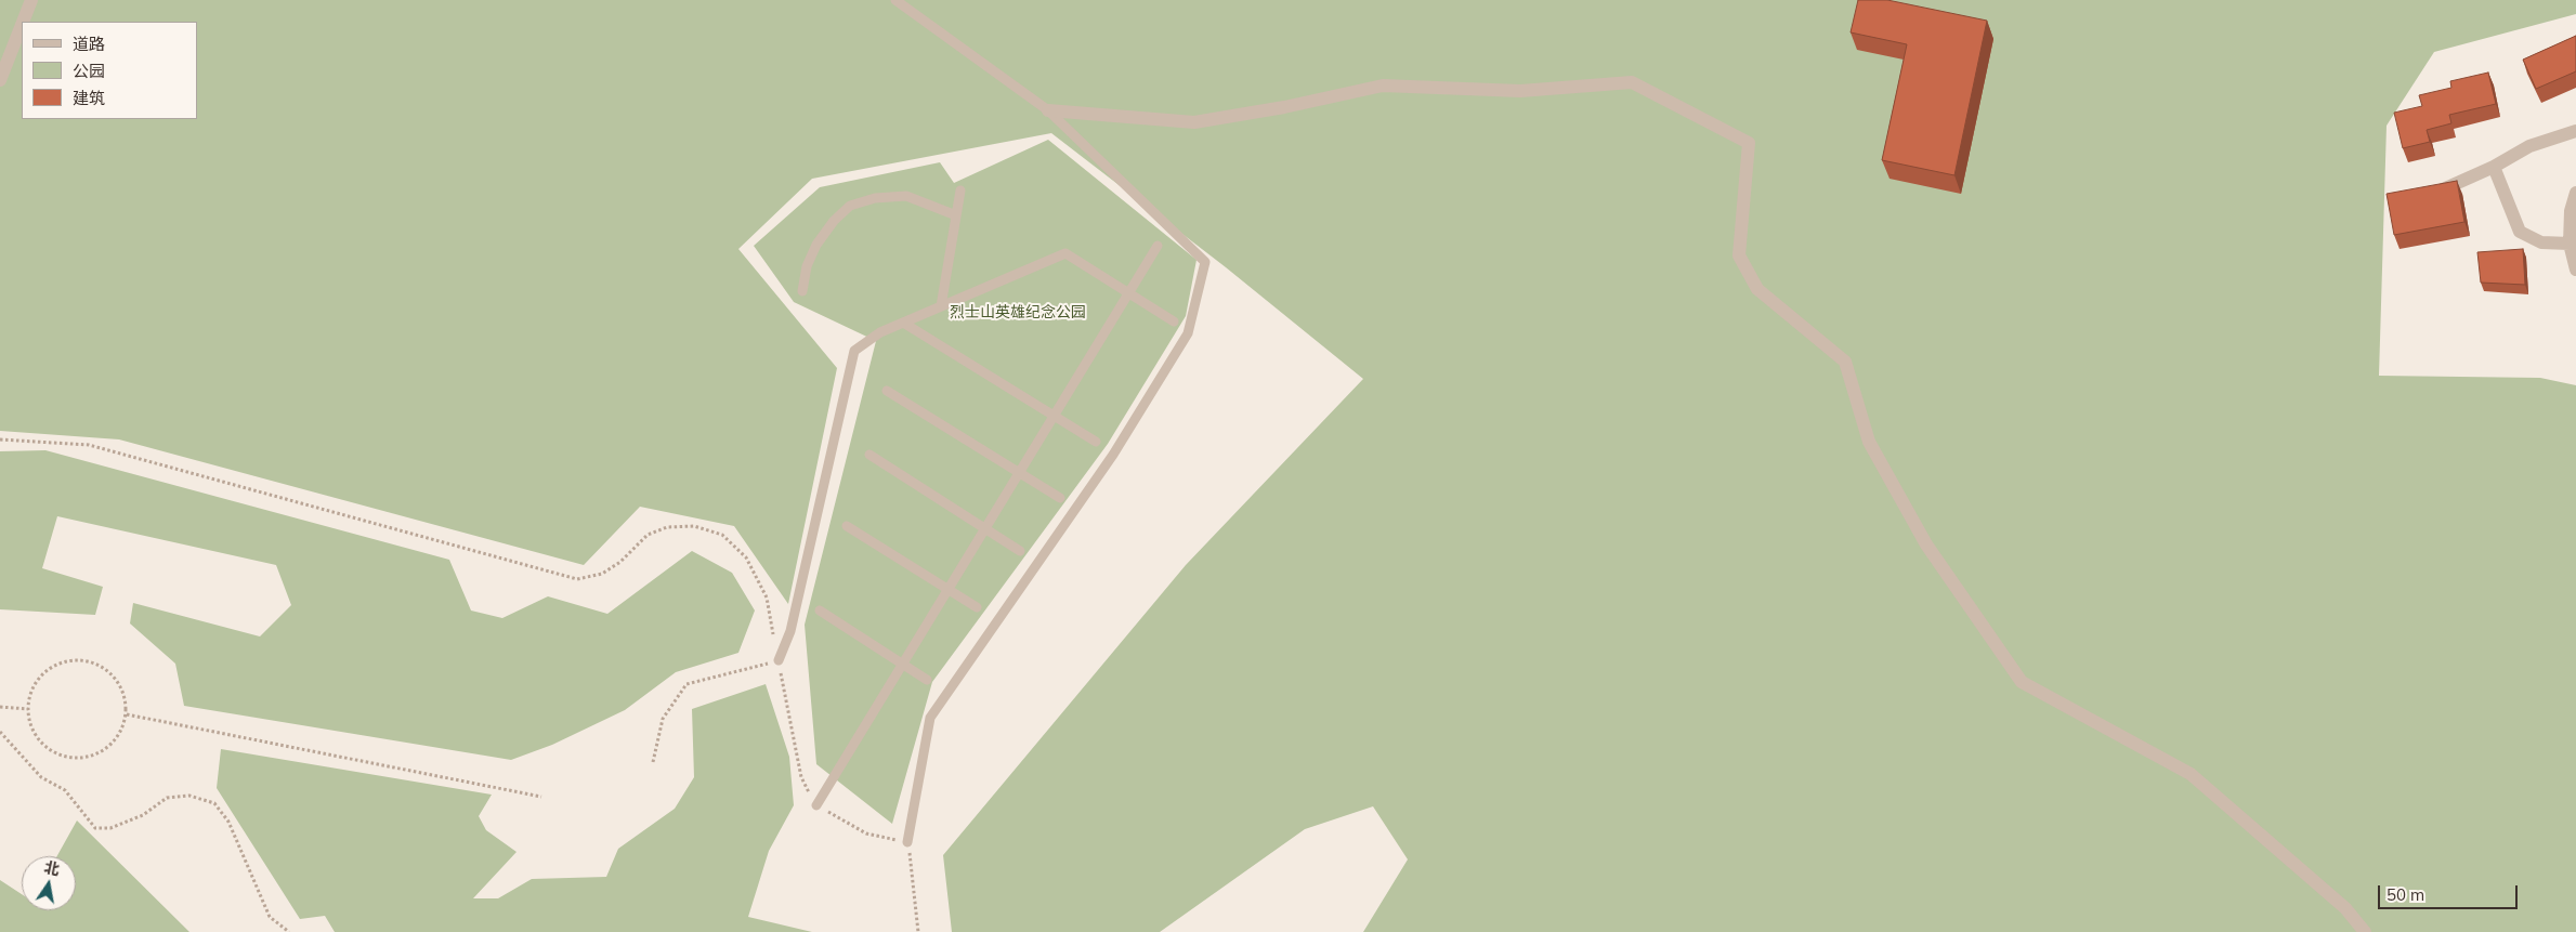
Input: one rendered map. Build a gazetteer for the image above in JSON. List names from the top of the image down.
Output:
{
  "parks": ["烈士山英雄纪念公园"],
  "legend": ["道路", "公园", "建筑"],
  "scale_bar": "50 m",
  "north": "top"
}
